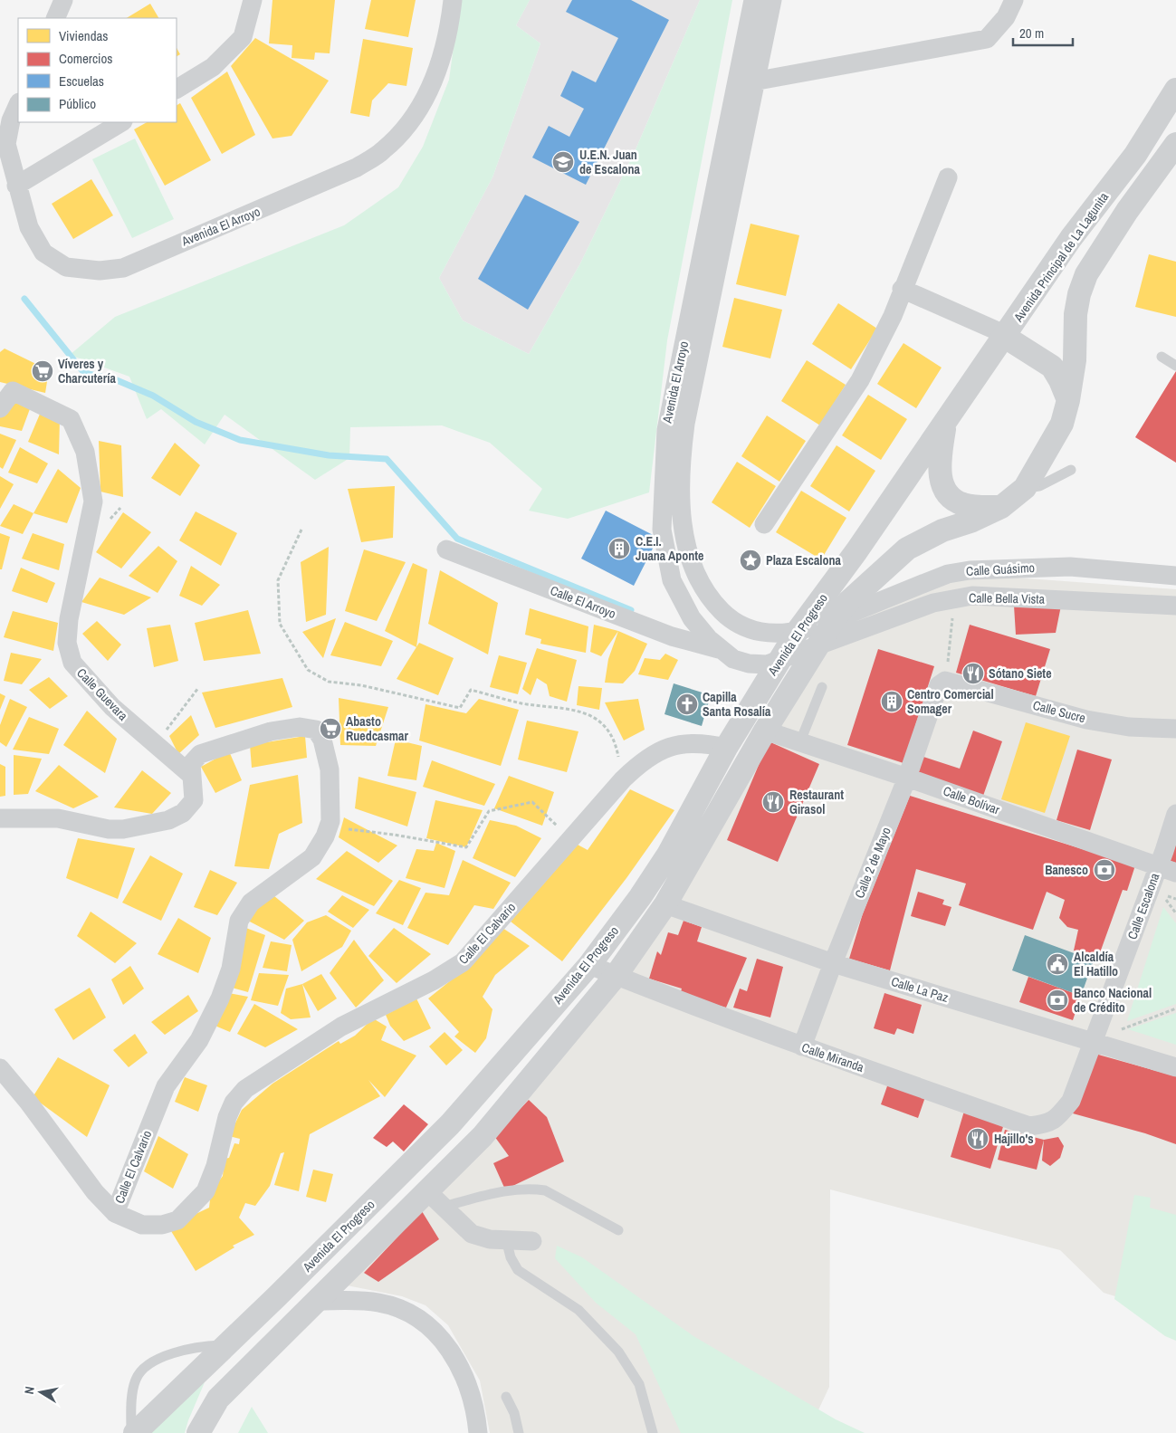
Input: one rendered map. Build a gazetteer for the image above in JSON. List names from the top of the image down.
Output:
{
  "streets": {
    "street": [
      "Avenida El Arroyo",
      "Avenida Principal de La Lagunita",
      "Calle Guásimo",
      "Calle Bella Vista",
      "Calle El Arroyo",
      "Avenida El Progreso",
      "Calle Guevara",
      "Calle Sucre",
      "Calle Bolívar",
      "Calle 2 de Mayo",
      "Calle Escalona",
      "Calle El Calvario",
      "Calle La Paz",
      "Calle Miranda"
    ]
  },
  "crossings": [
    ["Avenida El Arroyo", "Calle Guásimo"],
    ["Avenida El Arroyo", "Calle Bella Vista"],
    ["Avenida El Arroyo", "Calle El Arroyo"],
    ["Avenida El Arroyo", "Avenida El Progreso"],
    ["Avenida Principal de La Lagunita", "Avenida El Progreso"],
    ["Calle Guásimo", "Avenida El Progreso"],
    ["Calle Bella Vista", "Avenida El Progreso"],
    ["Avenida El Progreso", "Calle Bolívar"],
    ["Avenida El Progreso", "Calle El Calvario"],
    ["Avenida El Progreso", "Calle La Paz"],
    ["Avenida El Progreso", "Calle Miranda"],
    ["Calle Guevara", "Calle El Calvario"],
    ["Calle Sucre", "Calle 2 de Mayo"],
    ["Calle Bolívar", "Calle 2 de Mayo"],
    ["Calle Bolívar", "Calle Escalona"],
    ["Calle 2 de Mayo", "Calle La Paz"],
    ["Calle 2 de Mayo", "Calle Miranda"],
    ["Calle Escalona", "Calle La Paz"],
    ["Calle Escalona", "Calle Miranda"]
  ],
  "places": {
    "school or university": ["U.E.N. Juan de Escalona"],
    "supermarket": ["Víveres y Charcutería", "Abasto Ruedcasmar"],
    "building": ["C.E.I. Juana Aponte", "Centro Comercial Somager"],
    "place": ["Plaza Escalona"],
    "restaurant": ["Sótano Siete", "Restaurant Girasol", "Hajillo's"],
    "church": ["Capilla Santa Rosalía"],
    "bank": ["Banesco", "Banco Nacional de Crédito"],
    "public building": ["Alcaldía El Hatillo"]
  },
  "legend": [
    "Viviendas",
    "Comercios",
    "Escuelas",
    "Público"
  ],
  "scale_bar": "20 m",
  "north": "left"
}
